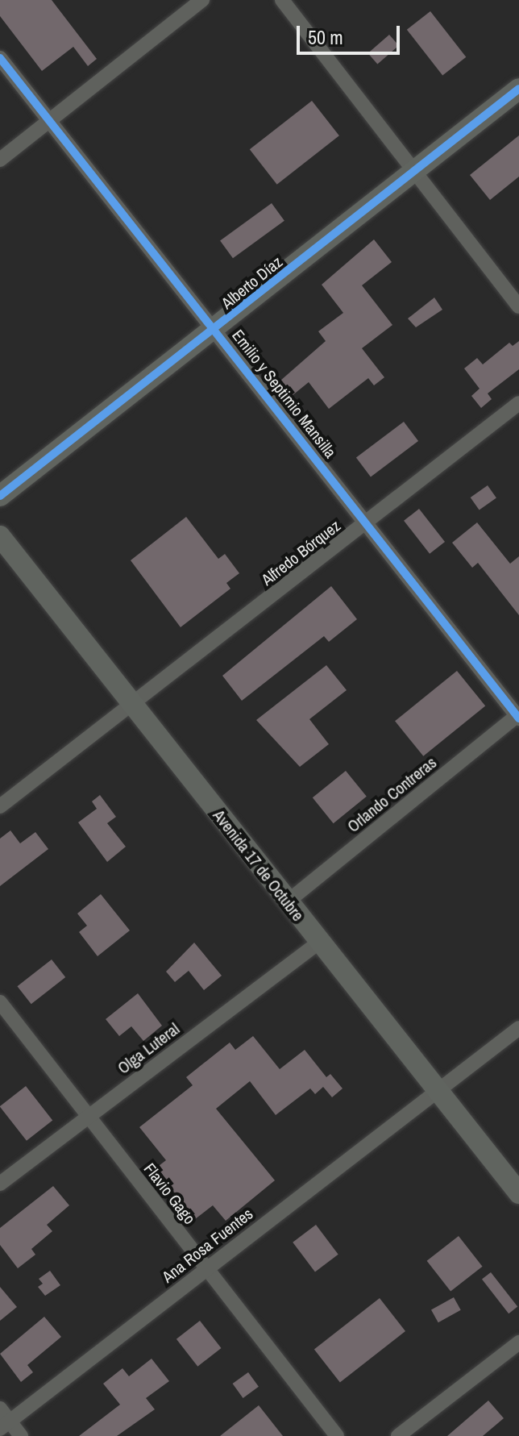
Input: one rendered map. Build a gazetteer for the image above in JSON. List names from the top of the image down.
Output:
{
  "streets": {
    "main road": ["Alberto Díaz", "Avenida 17 de Octubre"],
    "street": [
      "Emilio y Septimio Mansilla",
      "Alfredo Bórquez",
      "Orlando Contreras",
      "Olga Luteral",
      "Flavio Gago",
      "Ana Rosa Fuentes"
    ]
  },
  "crossings": [
    ["Alberto Díaz", "Emilio y Septimio Mansilla"],
    ["Emilio y Septimio Mansilla", "Alfredo Bórquez"],
    ["Emilio y Septimio Mansilla", "Orlando Contreras"],
    ["Alfredo Bórquez", "Avenida 17 de Octubre"],
    ["Orlando Contreras", "Avenida 17 de Octubre"],
    ["Avenida 17 de Octubre", "Olga Luteral"],
    ["Avenida 17 de Octubre", "Ana Rosa Fuentes"],
    ["Olga Luteral", "Flavio Gago"],
    ["Flavio Gago", "Ana Rosa Fuentes"]
  ],
  "scale_bar": "50 m"
}
